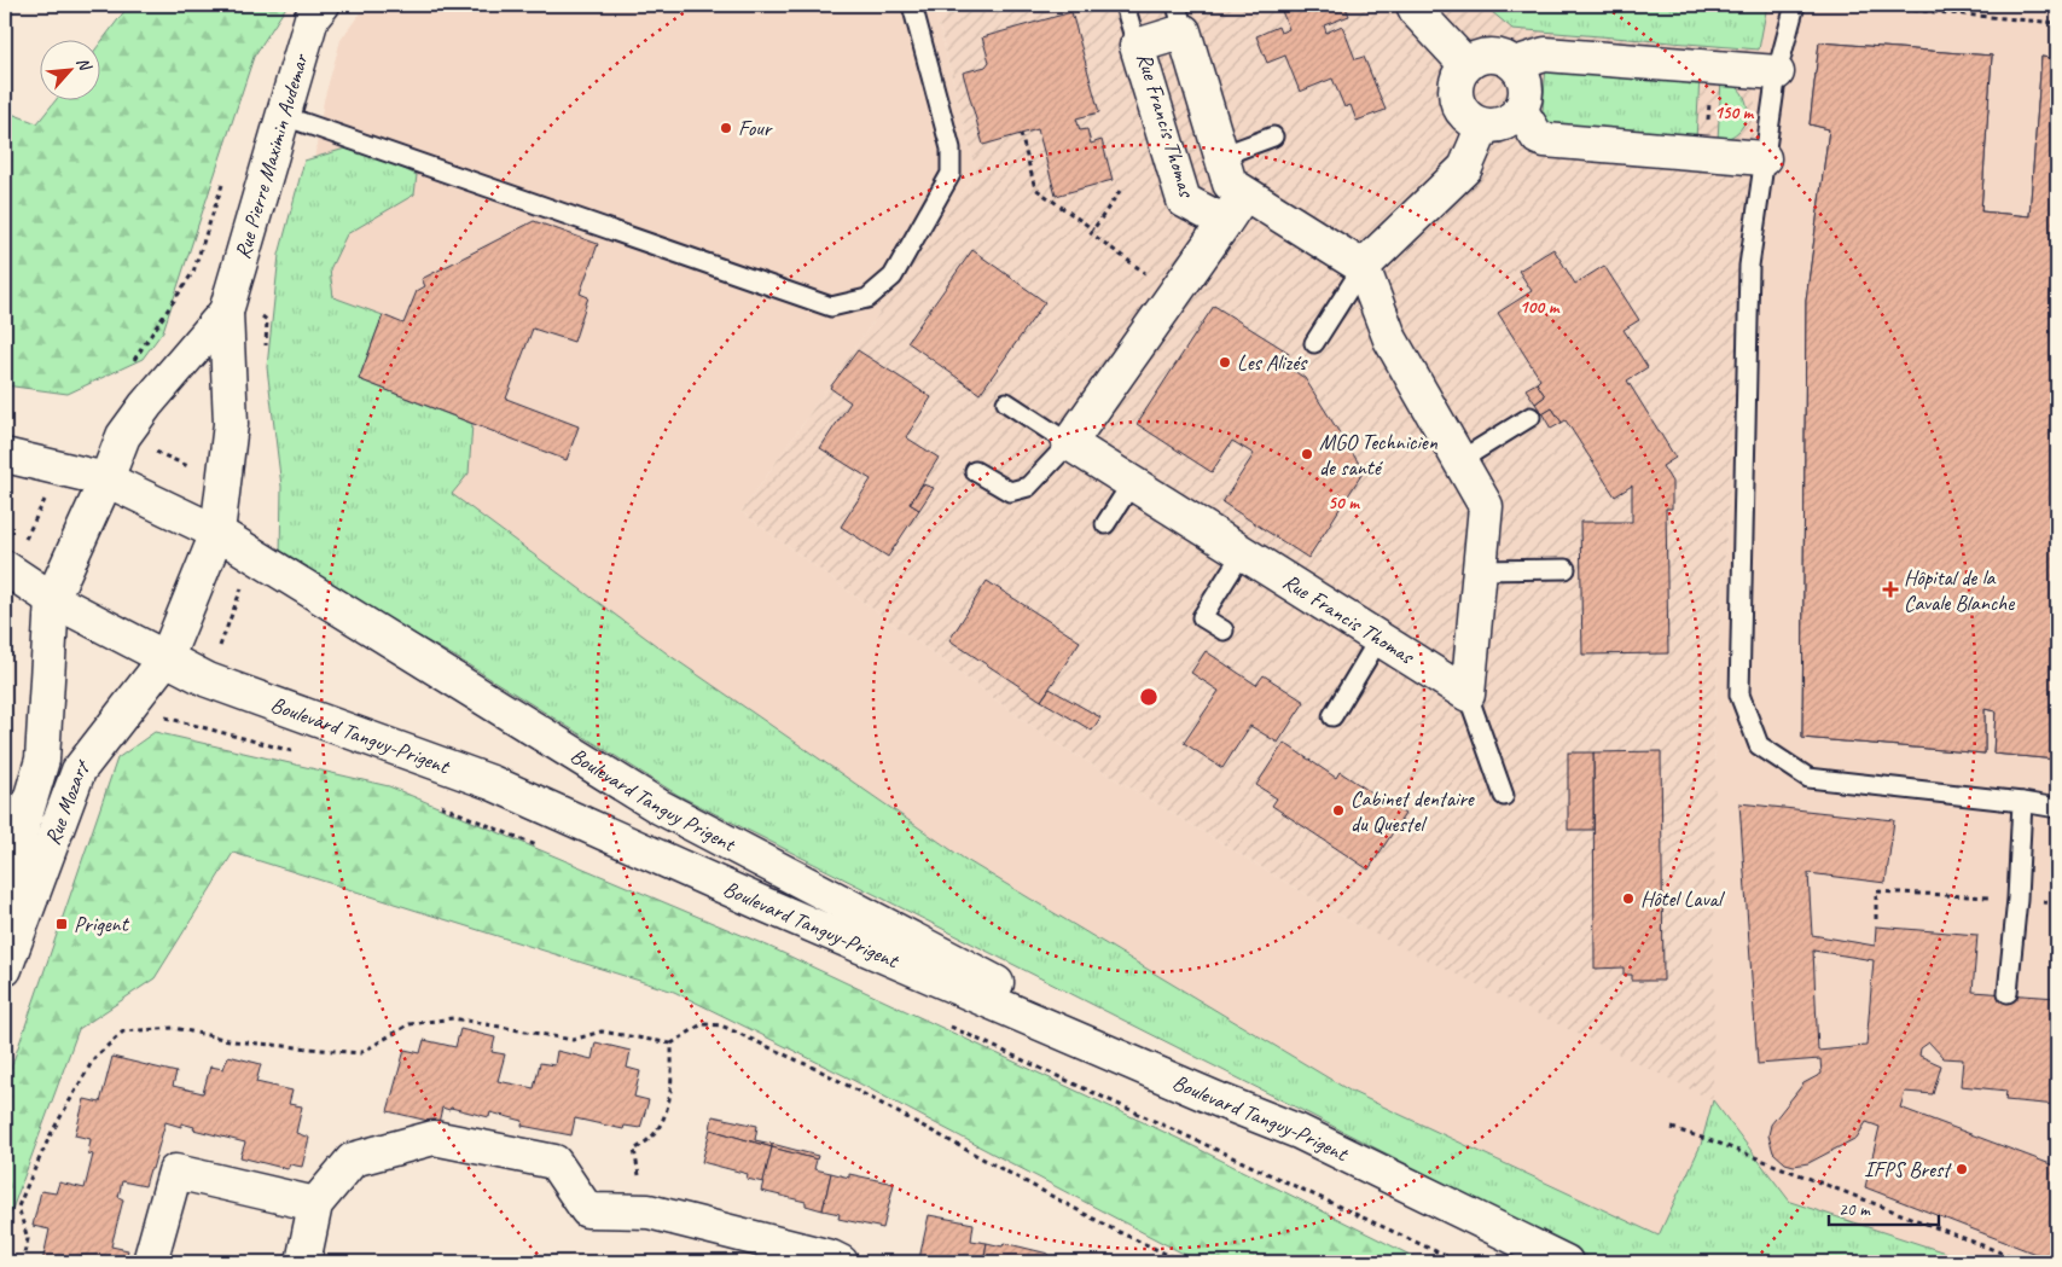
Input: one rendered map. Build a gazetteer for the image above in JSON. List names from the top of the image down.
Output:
{
  "streets": {
    "street": [
      "Rue Francis Thomas",
      "Rue Pierre Maximin Audemar",
      "Boulevard Tanguy-Prigent",
      "Boulevard Tanguy Prigent",
      "Rue Mozart"
    ]
  },
  "crossings": [
    ["Rue Pierre Maximin Audemar", "Boulevard Tanguy Prigent"],
    ["Boulevard Tanguy-Prigent", "Boulevard Tanguy Prigent"],
    ["Boulevard Tanguy-Prigent", "Rue Mozart"]
  ],
  "places": {
    "other": [
      "Four",
      "Les Alizés",
      "MGO Technicien de santé",
      "Cabinet dentaire du Questel",
      "Hôtel Laval",
      "IFPS Brest"
    ],
    "health": ["Hôpital de la Cavale Blanche"],
    "transit": ["Prigent"]
  },
  "scale_bar": "20 m",
  "north": "top right",
  "rings": ["150 m", "100 m", "50 m"]
}
